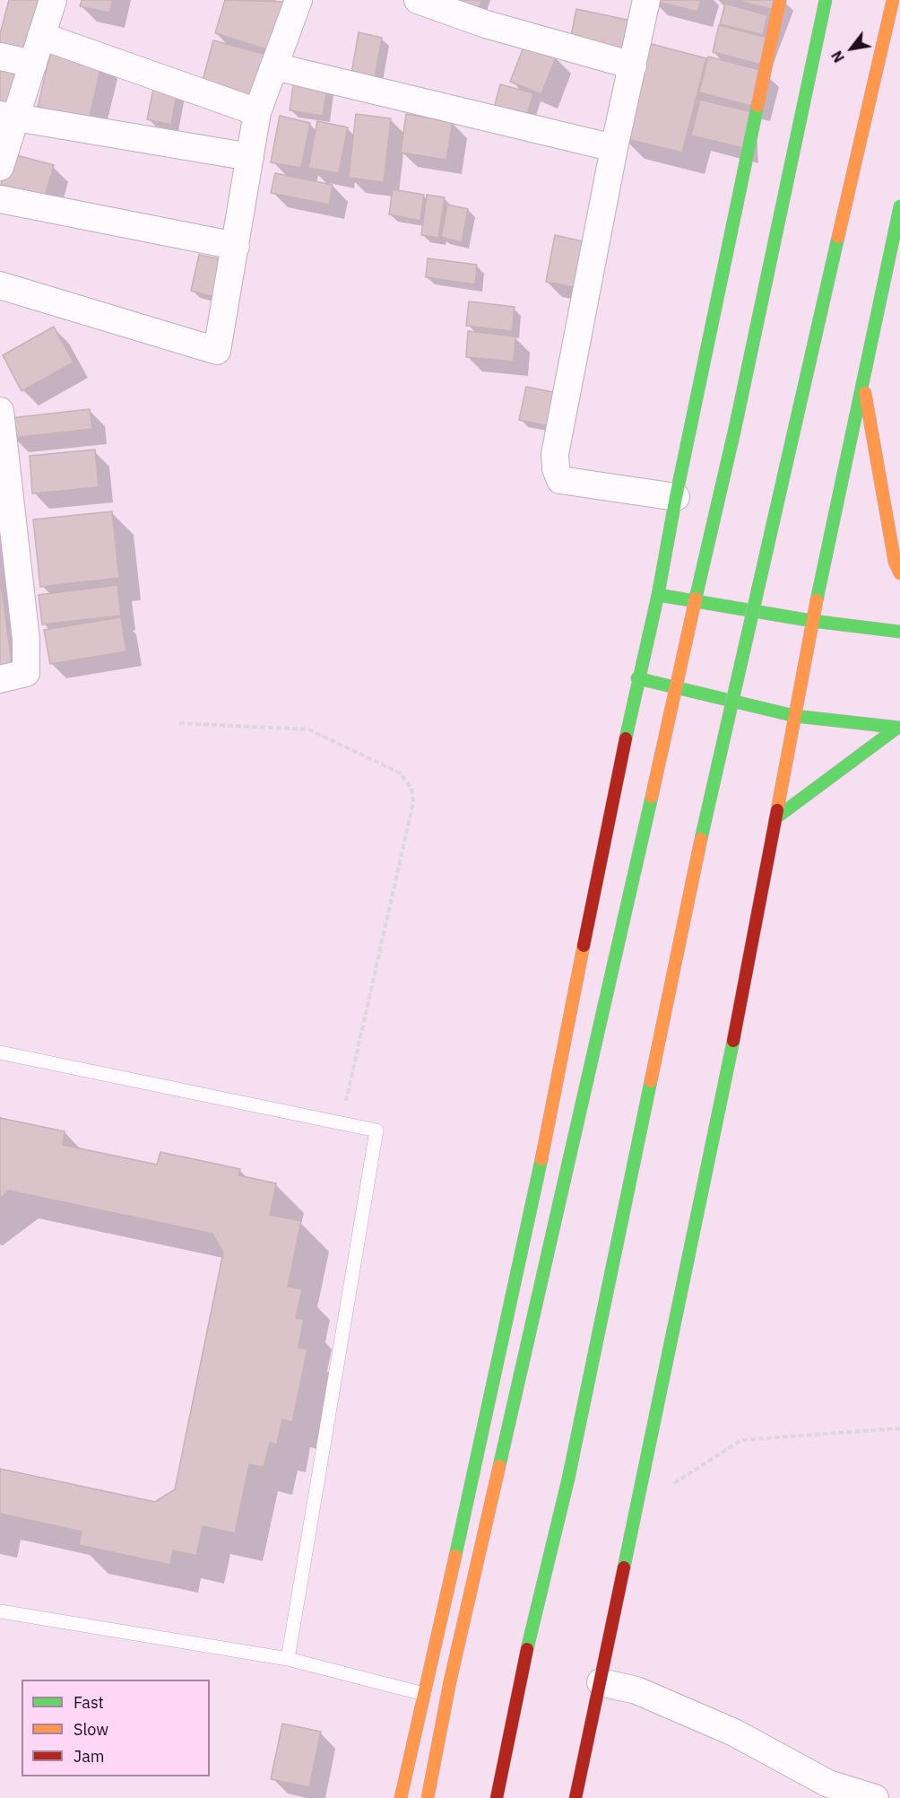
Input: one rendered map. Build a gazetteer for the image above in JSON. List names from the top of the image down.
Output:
{
  "legend": ["Fast", "Slow", "Jam"],
  "north": "bottom left"
}
